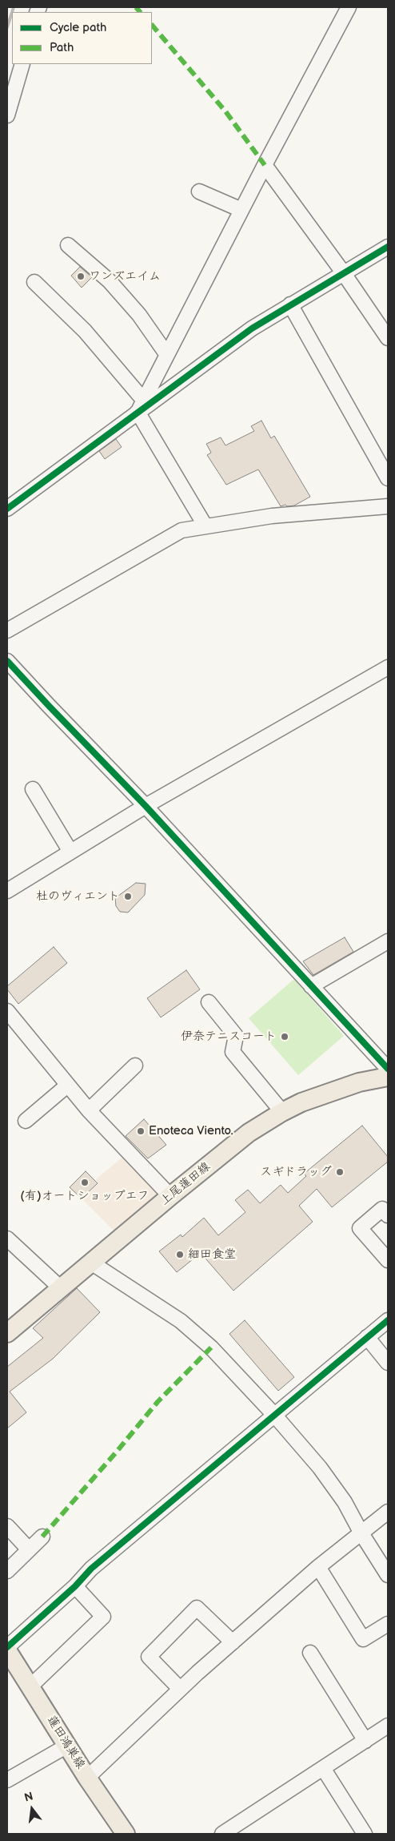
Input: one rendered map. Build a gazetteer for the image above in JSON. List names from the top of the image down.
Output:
{
  "streets": {
    "main road": ["上尾蓮田線", "蓮田鴻巣線"]
  },
  "places": [
    "ワンズエイム",
    "杜のヴィエント",
    "伊奈テニスコート",
    "Enoteca Viento.",
    "スギドラッグ",
    "(有)オートショップエフ",
    "細田食堂"
  ],
  "legend": ["Cycle path", "Path"],
  "north": "top"
}
